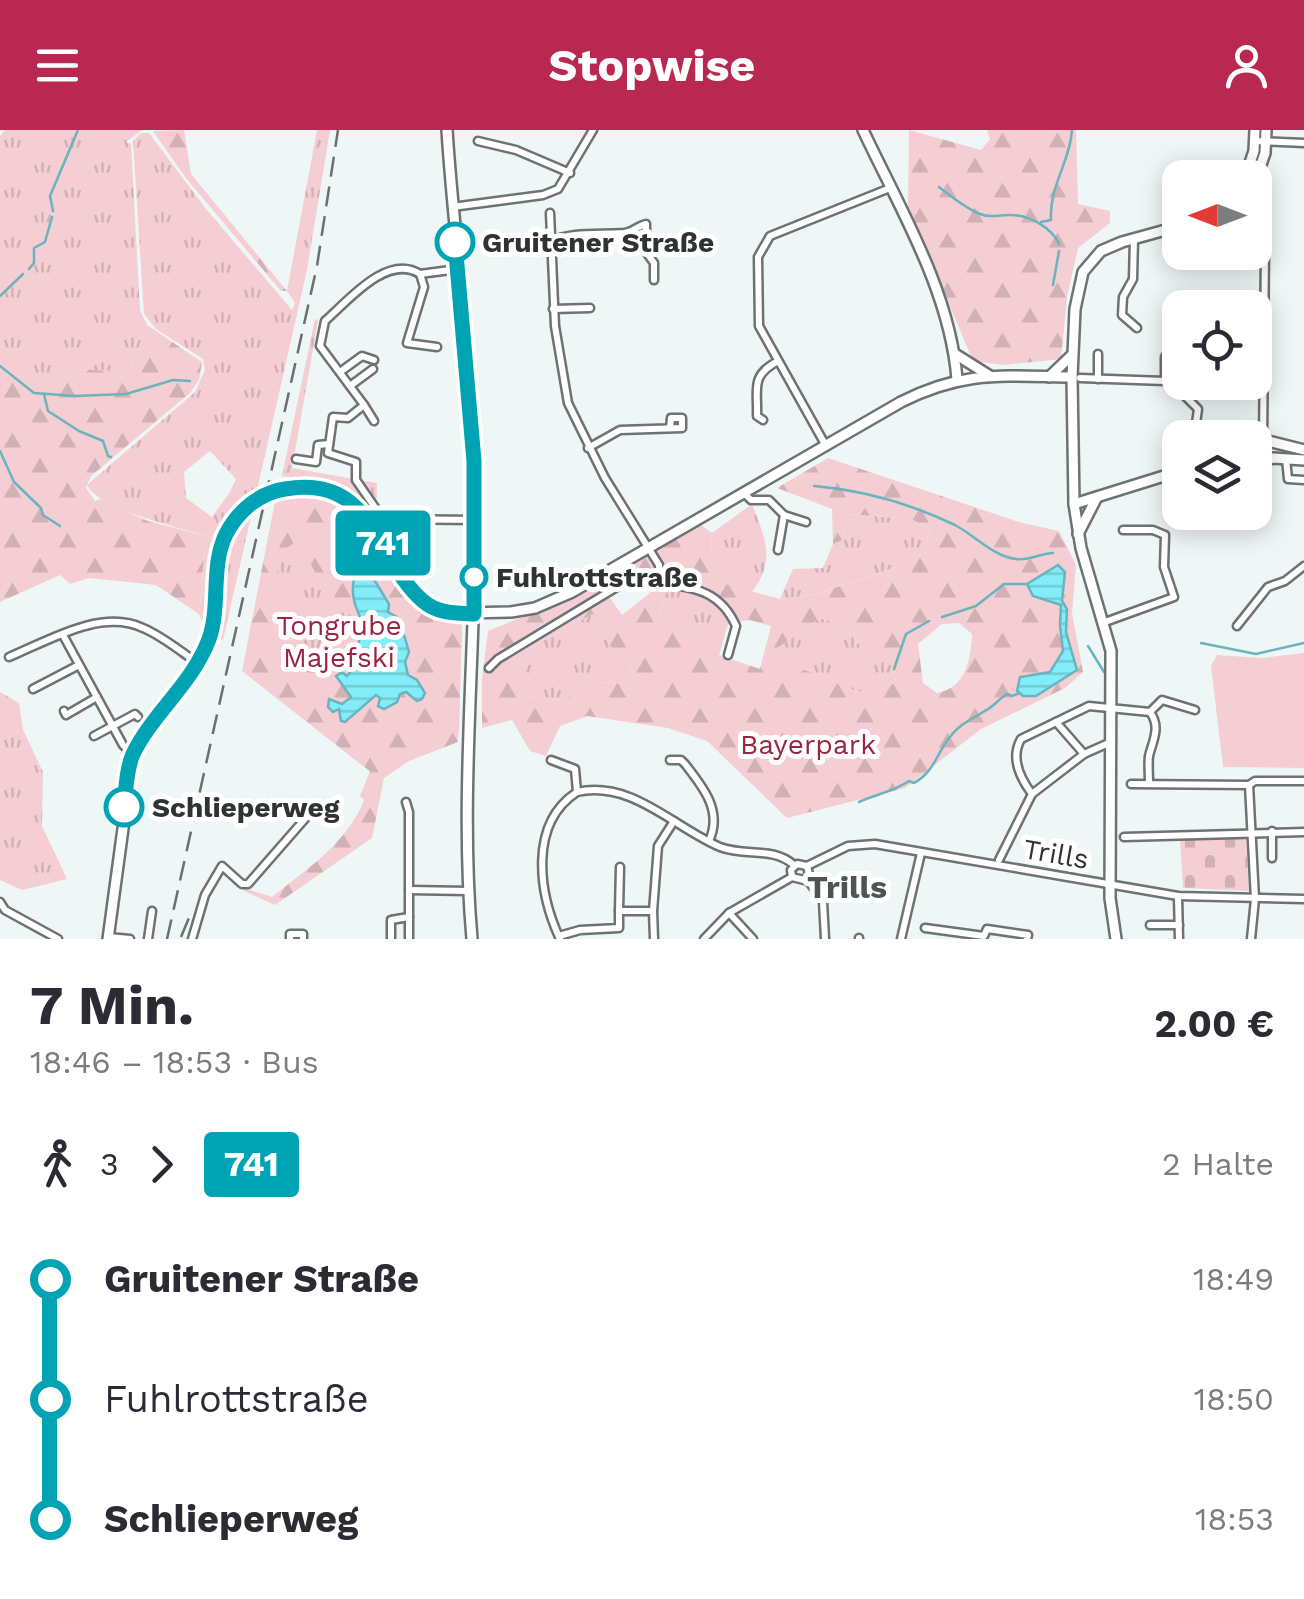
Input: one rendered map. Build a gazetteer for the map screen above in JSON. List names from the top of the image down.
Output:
{
  "streets": {
    "street": ["Trills"]
  },
  "districts": ["Trills"],
  "parks": ["Tongrube Majefski", "Bayerpark"],
  "places": ["Gruitener Straße", "Fuhlrottstraße", "Schlieperweg"],
  "lines": ["bus line 741"],
  "north": "left",
  "page": {
    "header": "Stopwise",
    "on_map": "741",
    "heading": ["7 Min.", "18:46 – 18:53 · Bus", "2.00 €"],
    "legs": ["3", "741", "2 Halte"],
    "list": [
      {
        "name": "Gruitener Straße",
        "value": "18:49"
      },
      {
        "name": "Fuhlrottstraße",
        "value": "18:50"
      },
      {
        "name": "Schlieperweg",
        "value": "18:53"
      }
    ]
  }
}
